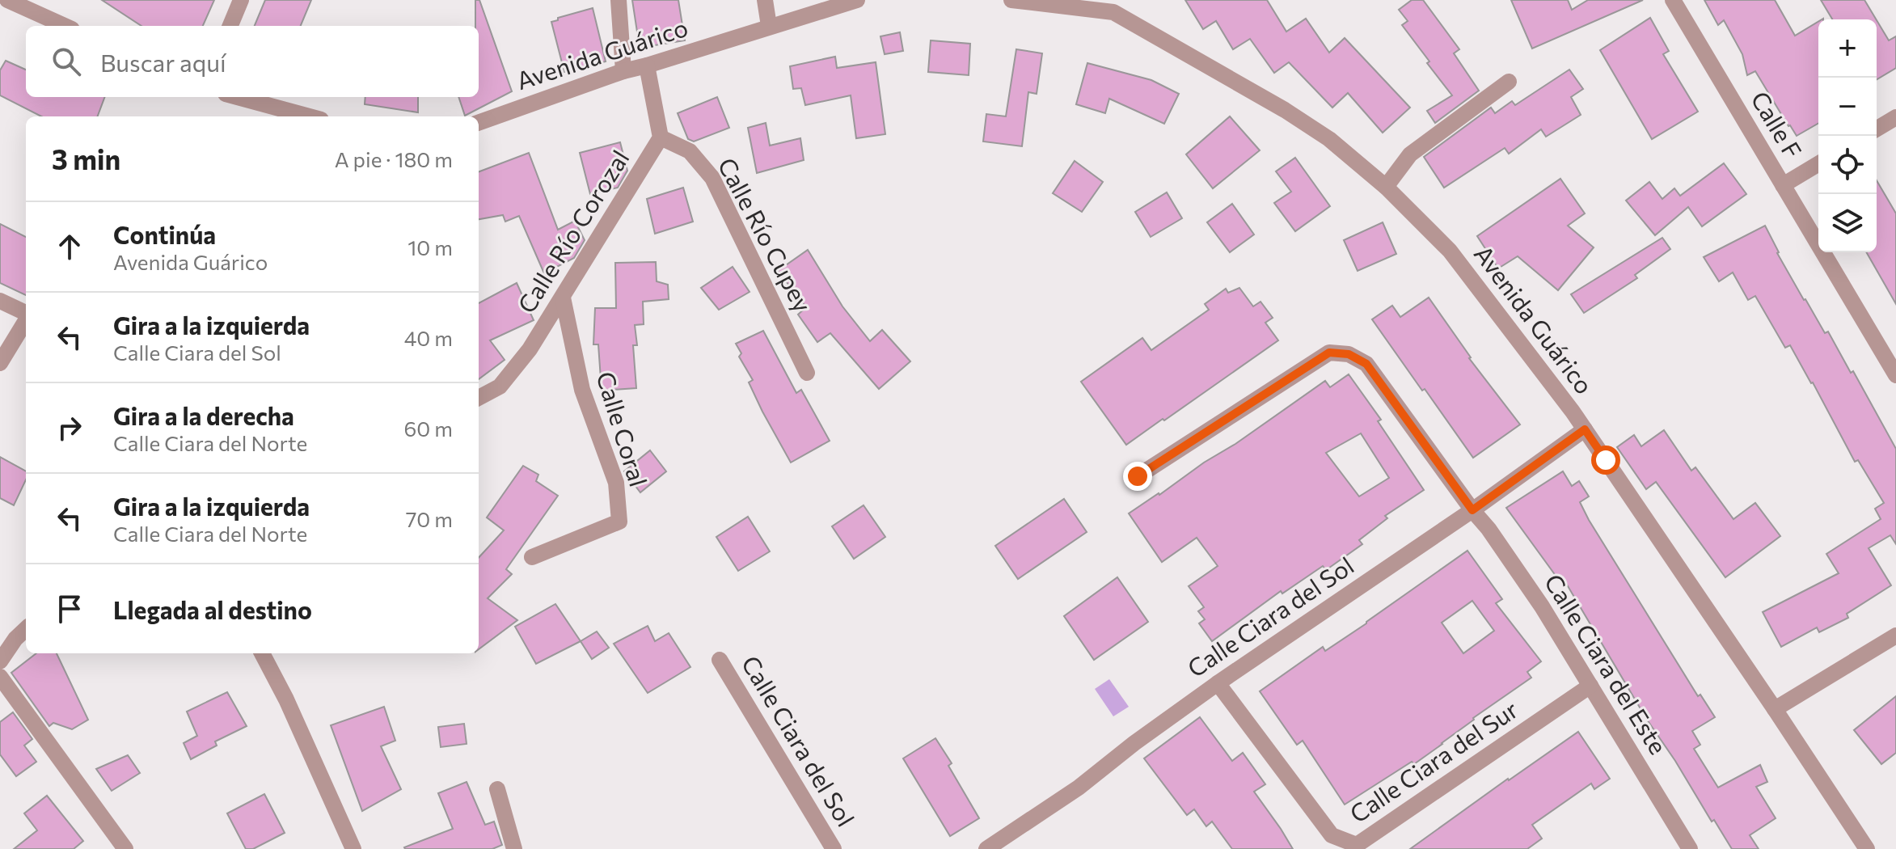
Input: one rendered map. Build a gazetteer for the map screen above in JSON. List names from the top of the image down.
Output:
{
  "streets": {
    "street": [
      "Avenida Guárico",
      "Calle F",
      "Calle Río Corozal",
      "Calle Río Cupey",
      "Calle Coral",
      "Calle Ciara del Sol",
      "Calle Ciara del Este",
      "Calle Ciara del Sur"
    ]
  },
  "crossings": [
    ["Avenida Guárico", "Calle Río Corozal"],
    ["Avenida Guárico", "Calle Ciara del Sol"],
    ["Calle Río Corozal", "Calle Río Cupey"],
    ["Calle Río Corozal", "Calle Coral"],
    ["Calle Ciara del Sol", "Calle Ciara del Este"],
    ["Calle Ciara del Sol", "Calle Ciara del Sur"],
    ["Calle Ciara del Este", "Calle Ciara del Sur"]
  ],
  "page": {
    "map_buttons": ["+", "−"],
    "search": "Buscar aquí",
    "heading": ["3 min", "A pie · 180 m"],
    "list": [
      ["Continúa", "Avenida Guárico", "10 m"],
      ["Gira a la izquierda", "Calle Ciara del Sol", "40 m"],
      ["Gira a la derecha", "Calle Ciara del Norte", "60 m"],
      ["Gira a la izquierda", "Calle Ciara del Norte", "70 m"],
      "Llegada al destino"
    ]
  }
}
